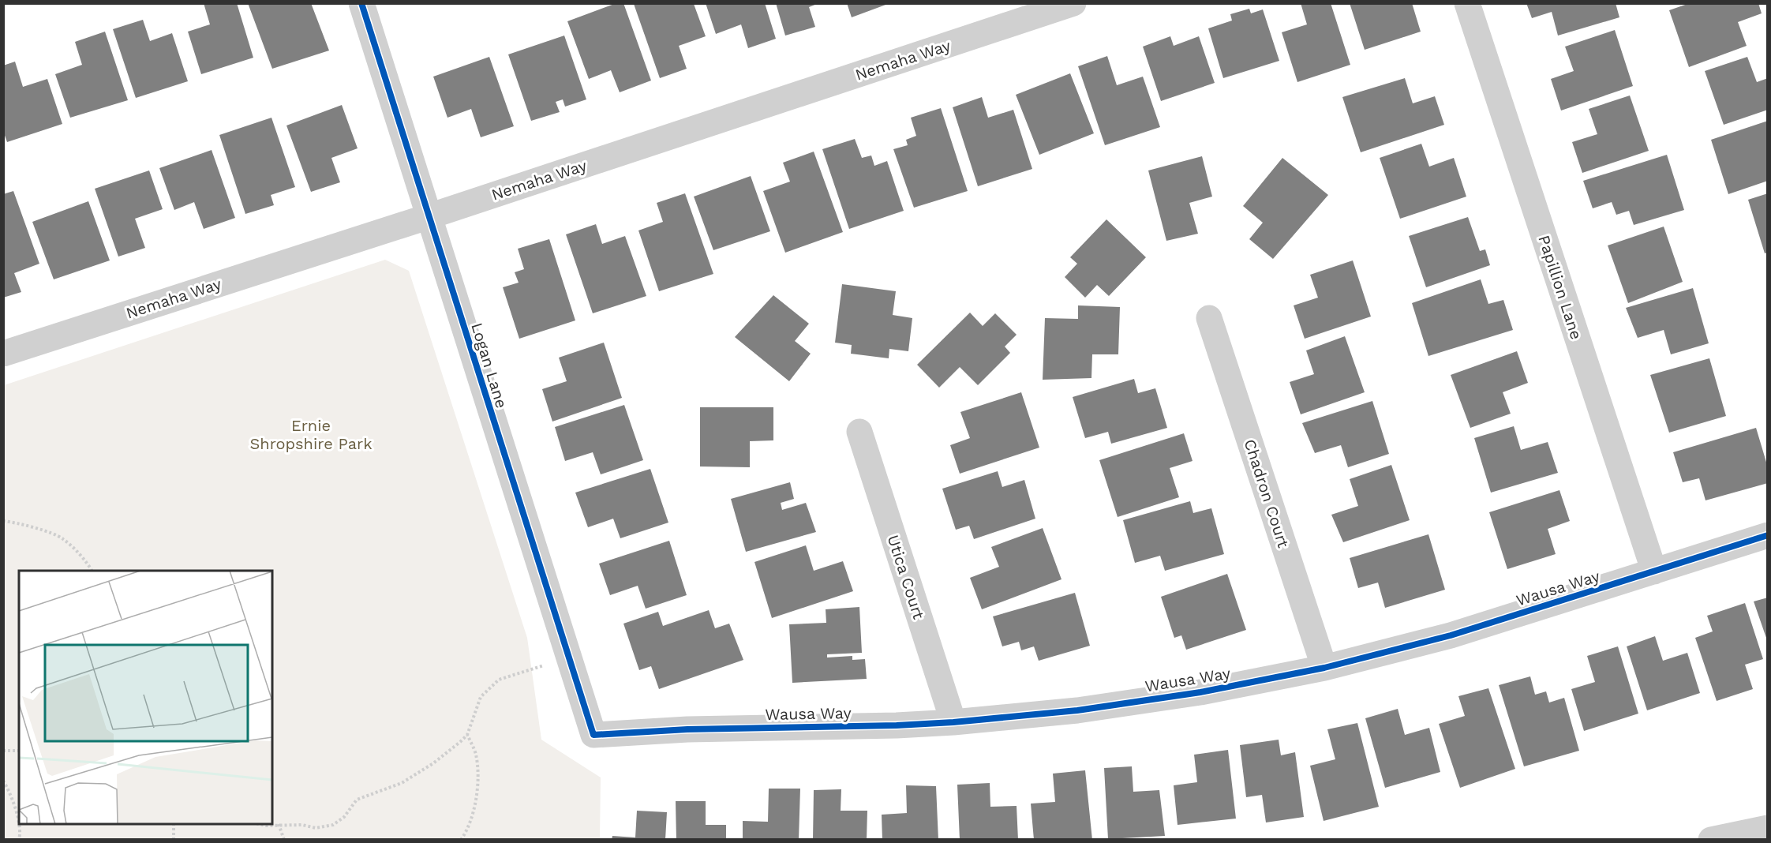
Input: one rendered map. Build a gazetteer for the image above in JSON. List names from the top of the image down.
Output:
{
  "streets": {
    "street": [
      "Nemaha Way",
      "Papillion Lane",
      "Logan Lane",
      "Chadron Court",
      "Utica Court",
      "Wausa Way"
    ]
  },
  "crossings": [
    ["Nemaha Way", "Logan Lane"],
    ["Papillion Lane", "Wausa Way"],
    ["Logan Lane", "Wausa Way"],
    ["Chadron Court", "Wausa Way"],
    ["Utica Court", "Wausa Way"]
  ],
  "parks": ["Ernie Shropshire Park"]
}
